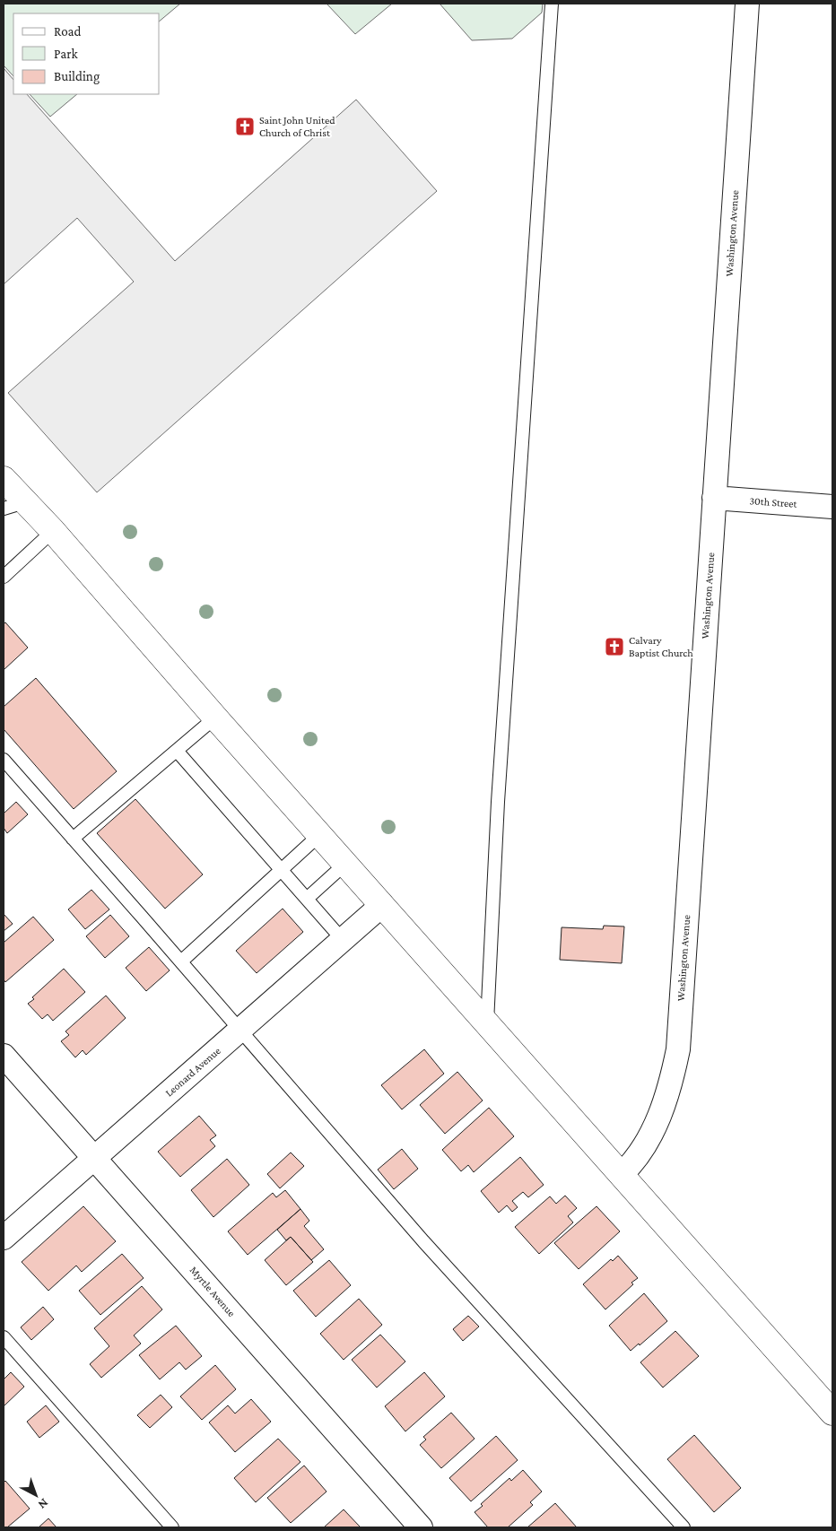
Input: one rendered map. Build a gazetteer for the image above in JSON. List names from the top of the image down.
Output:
{
  "streets": {
    "street": [
      "Washington Avenue",
      "30th Street",
      "Leonard Avenue",
      "Myrtle Avenue"
    ]
  },
  "crossings": [
    ["Washington Avenue", "30th Street"],
    ["Leonard Avenue", "Myrtle Avenue"]
  ],
  "places": {
    "church": ["Saint John United Church of Christ", "Calvary Baptist Church"]
  },
  "legend": ["Road", "Park", "Building"],
  "north": "bottom right"
}
